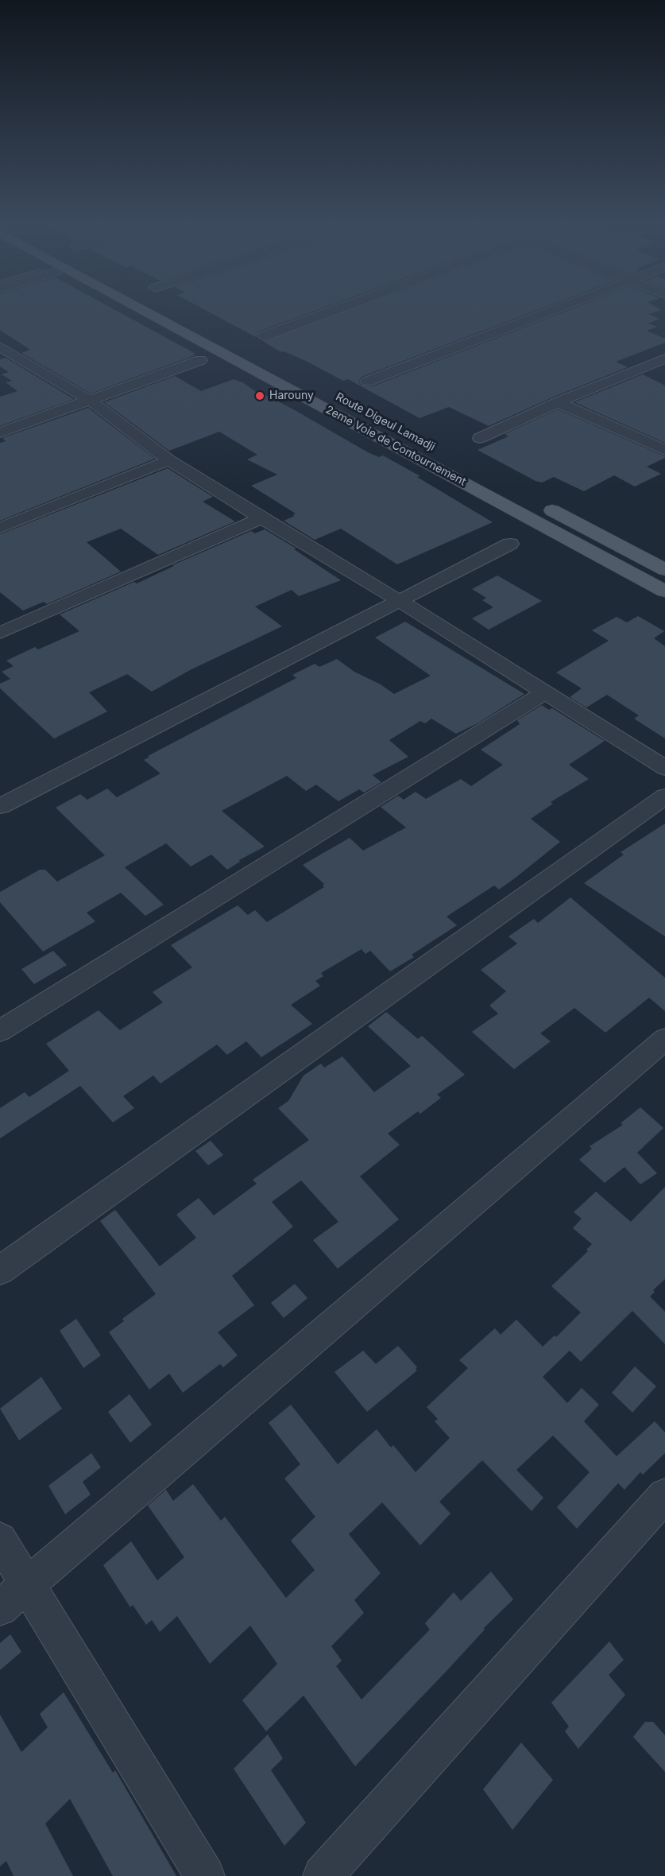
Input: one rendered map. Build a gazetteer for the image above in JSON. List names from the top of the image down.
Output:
{
  "streets": {
    "main road": ["2eme Voie de Contournement"]
  },
  "places": ["Harouny"]
}
